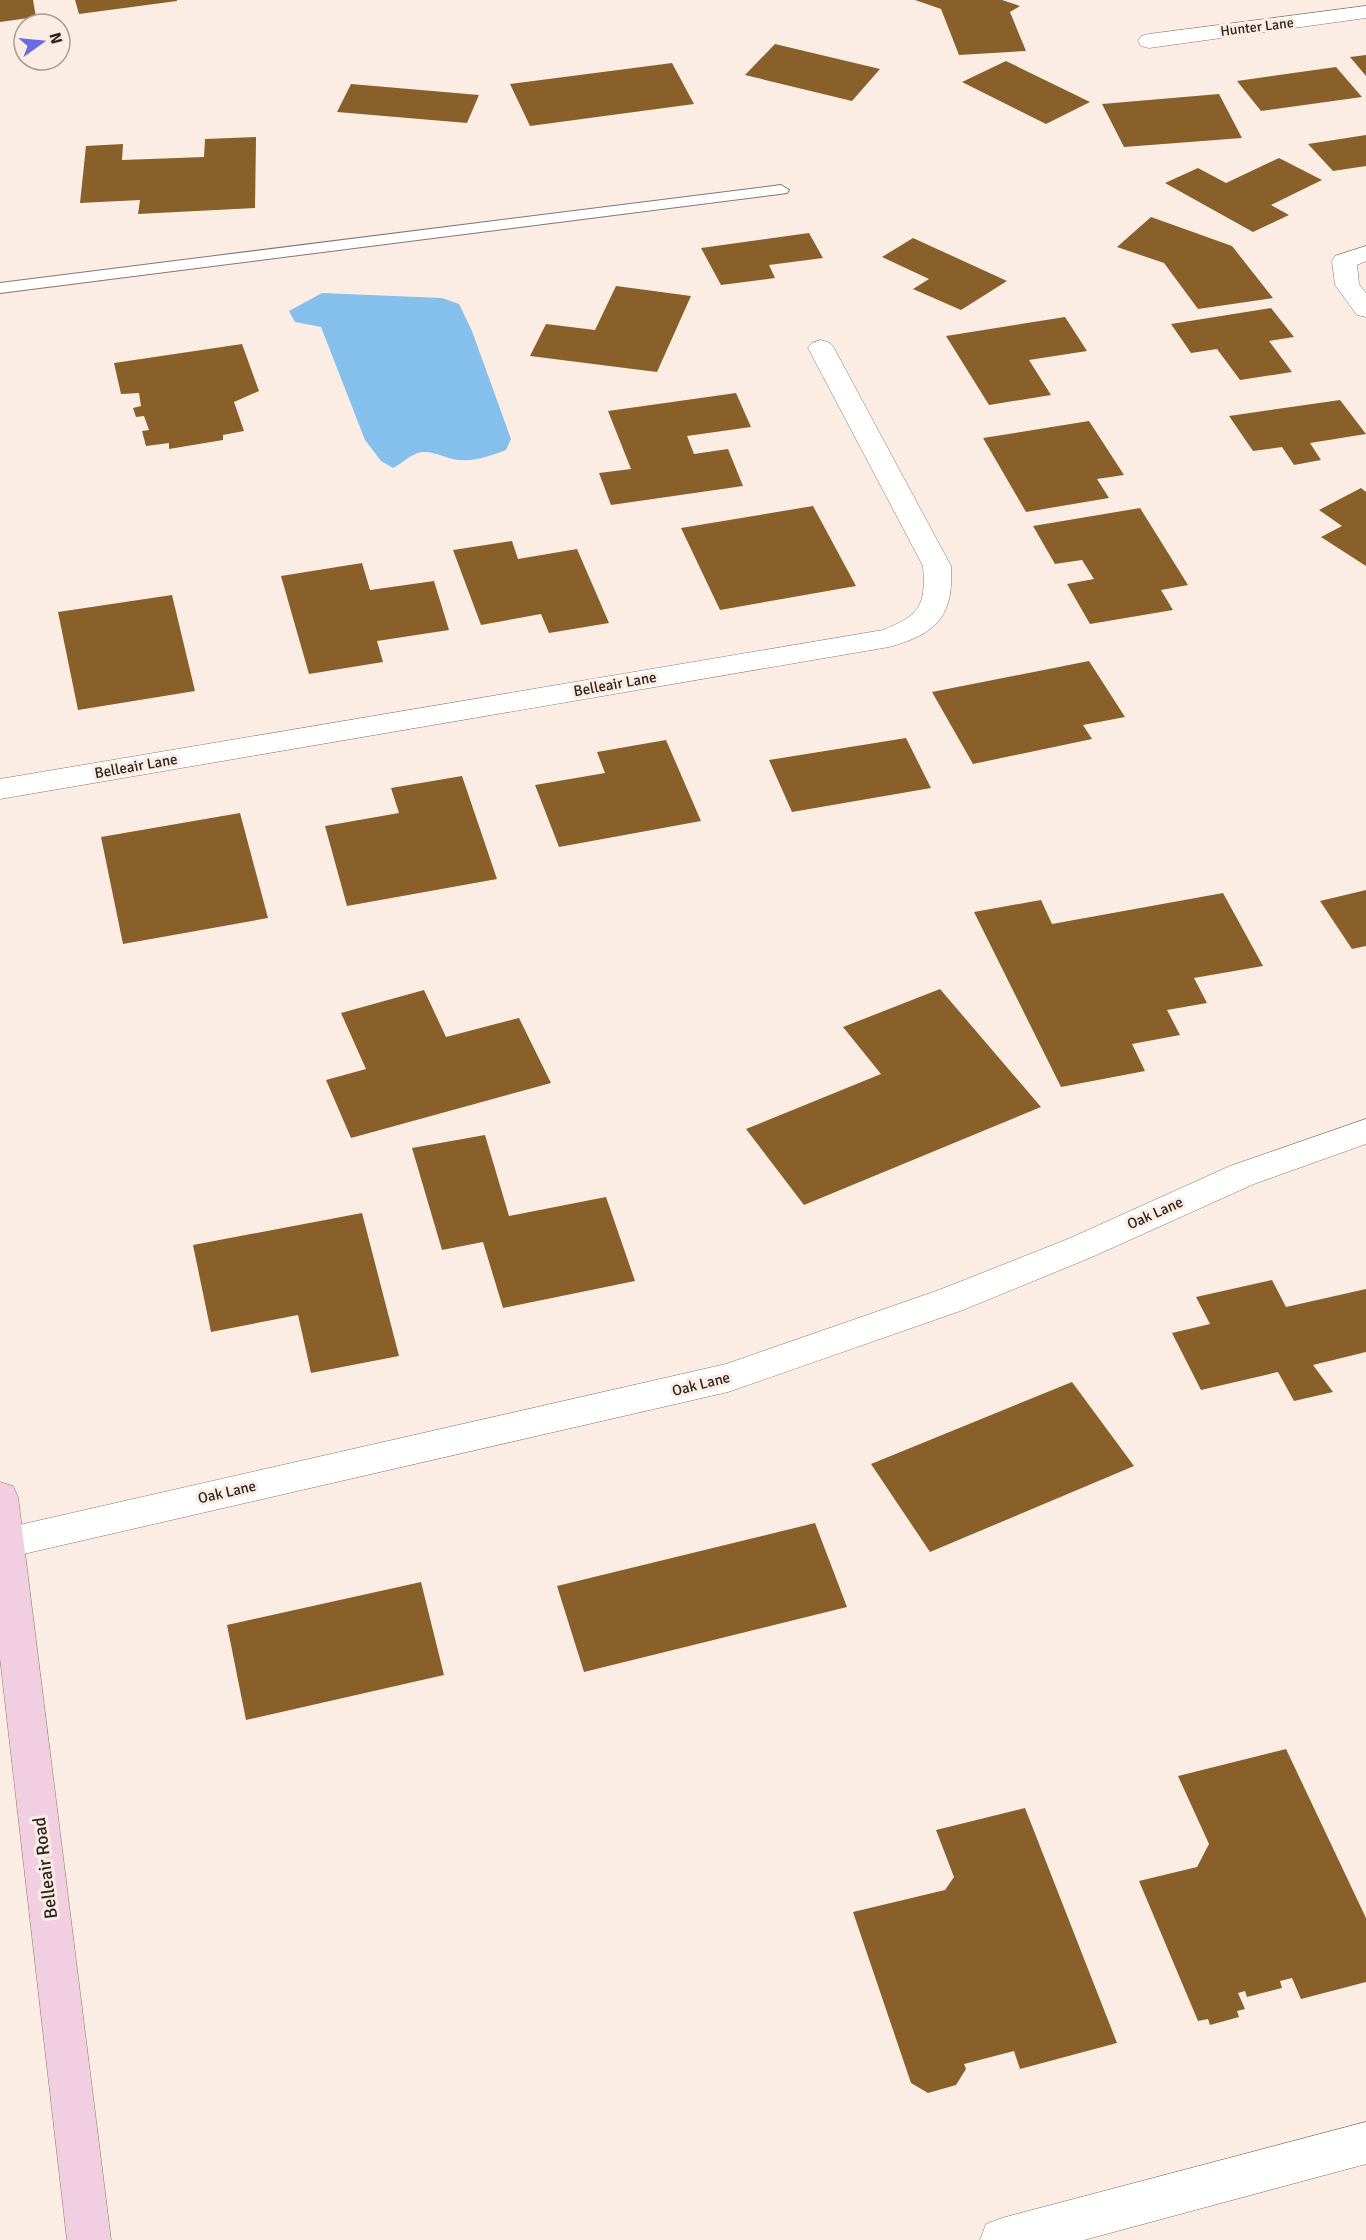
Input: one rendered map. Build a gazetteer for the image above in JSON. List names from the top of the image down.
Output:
{
  "streets": {
    "main road": ["Belleair Road"],
    "street": ["Hunter Lane", "Belleair Lane", "Oak Lane"]
  },
  "crossings": [
    ["Oak Lane", "Belleair Road"]
  ],
  "north": "right"
}
